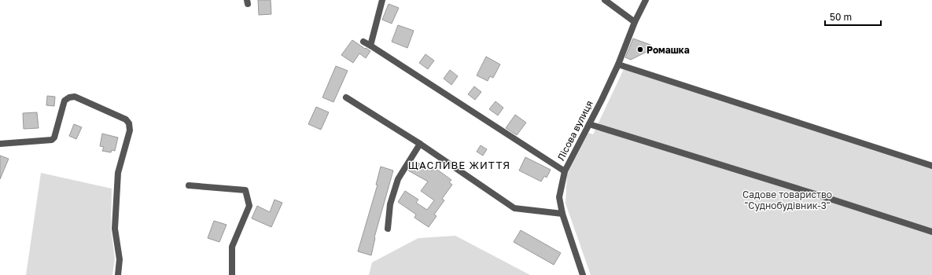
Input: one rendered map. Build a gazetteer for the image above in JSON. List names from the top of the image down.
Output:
{
  "streets": {
    "street": ["Лісова вулиця"]
  },
  "districts": ["ЩАСЛИВЕ ЖИТТЯ"],
  "parks": ["Садове товариство \"Суднобудівник-3\""],
  "places": ["Ромашка"],
  "scale_bar": "50 m"
}
